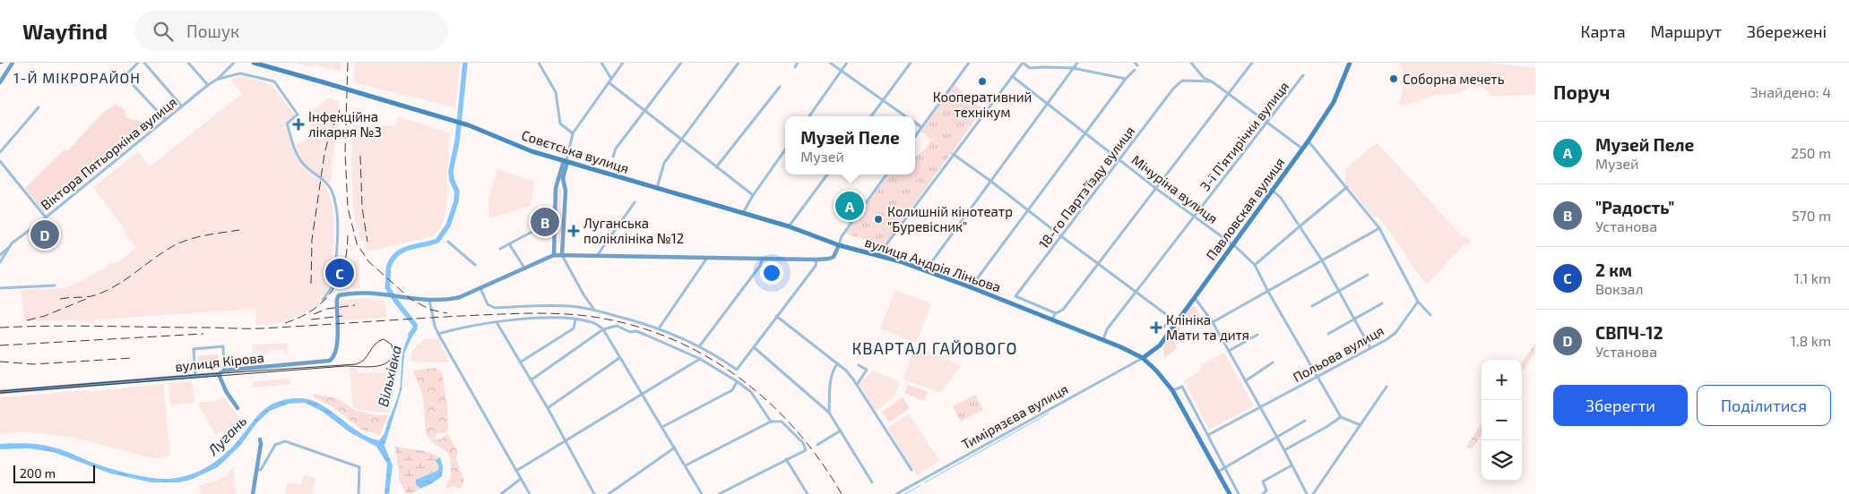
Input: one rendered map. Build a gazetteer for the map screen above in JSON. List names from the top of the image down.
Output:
{
  "streets": {
    "main road": ["Совєтська вулиця", "Павловская вулиця", "вулиця Андрія Ліньова"],
    "street": [
      "3-ї П’ятирічки вулиця",
      "Віктора Пятьоркіна вулиця",
      "18-го Партз’їзду вулиця",
      "Мічуріна вулиця",
      "Польова вулиця",
      "вулиця Кірова",
      "Тимірязєва вулиця"
    ]
  },
  "crossings": [
    ["3-ї П’ятирічки вулиця", "Мічуріна вулиця"],
    ["3-ї П’ятирічки вулиця", "вулиця Андрія Ліньова"],
    ["Совєтська вулиця", "вулиця Андрія Ліньова"],
    ["18-го Партз’їзду вулиця", "Мічуріна вулиця"],
    ["Мічуріна вулиця", "Павловская вулиця"],
    ["Мічуріна вулиця", "Польова вулиця"],
    ["Павловская вулиця", "вулиця Андрія Ліньова"],
    ["Павловская вулиця", "Тимірязєва вулиця"],
    ["вулиця Андрія Ліньова", "Тимірязєва вулиця"]
  ],
  "districts": ["1-Й МІКРОРАЙОН", "КВАРТАЛ ГАЙОВОГО"],
  "water": ["Вільхівка", "Лугань"],
  "places": {
    "other": ["Соборна мечеть", "Кооперативний технікум", "Колишній кінотеатр \"Буревісник\""],
    "health": ["Інфекційна лікарня №3", "Луганська поліклініка №12", "Клініка Мати та дитя"]
  },
  "scale_bar": "200 m",
  "page": {
    "header": "Wayfind",
    "search": "Пошук",
    "nav": ["Карта", "Маршрут", "Збережені"],
    "heading": ["Поруч", "Знайдено: 4"],
    "popup": ["Музей Пеле", "Музей"],
    "list": [
      {
        "mark": "A",
        "name": "Музей Пеле",
        "note": "Музей",
        "value": "250 m"
      },
      {
        "mark": "B",
        "name": "\"Радость\"",
        "note": "Установа",
        "value": "570 m"
      },
      {
        "mark": "C",
        "name": "2 км",
        "note": "Вокзал",
        "value": "1.1 km"
      },
      {
        "mark": "D",
        "name": "СВПЧ-12",
        "note": "Установа",
        "value": "1.8 km"
      }
    ],
    "pins": [
      "A",
      "B",
      "D",
      "C"
    ],
    "map_buttons": ["+", "−"],
    "buttons": ["Зберегти", "Поділитися"],
    "scale": "200 m"
  }
}
